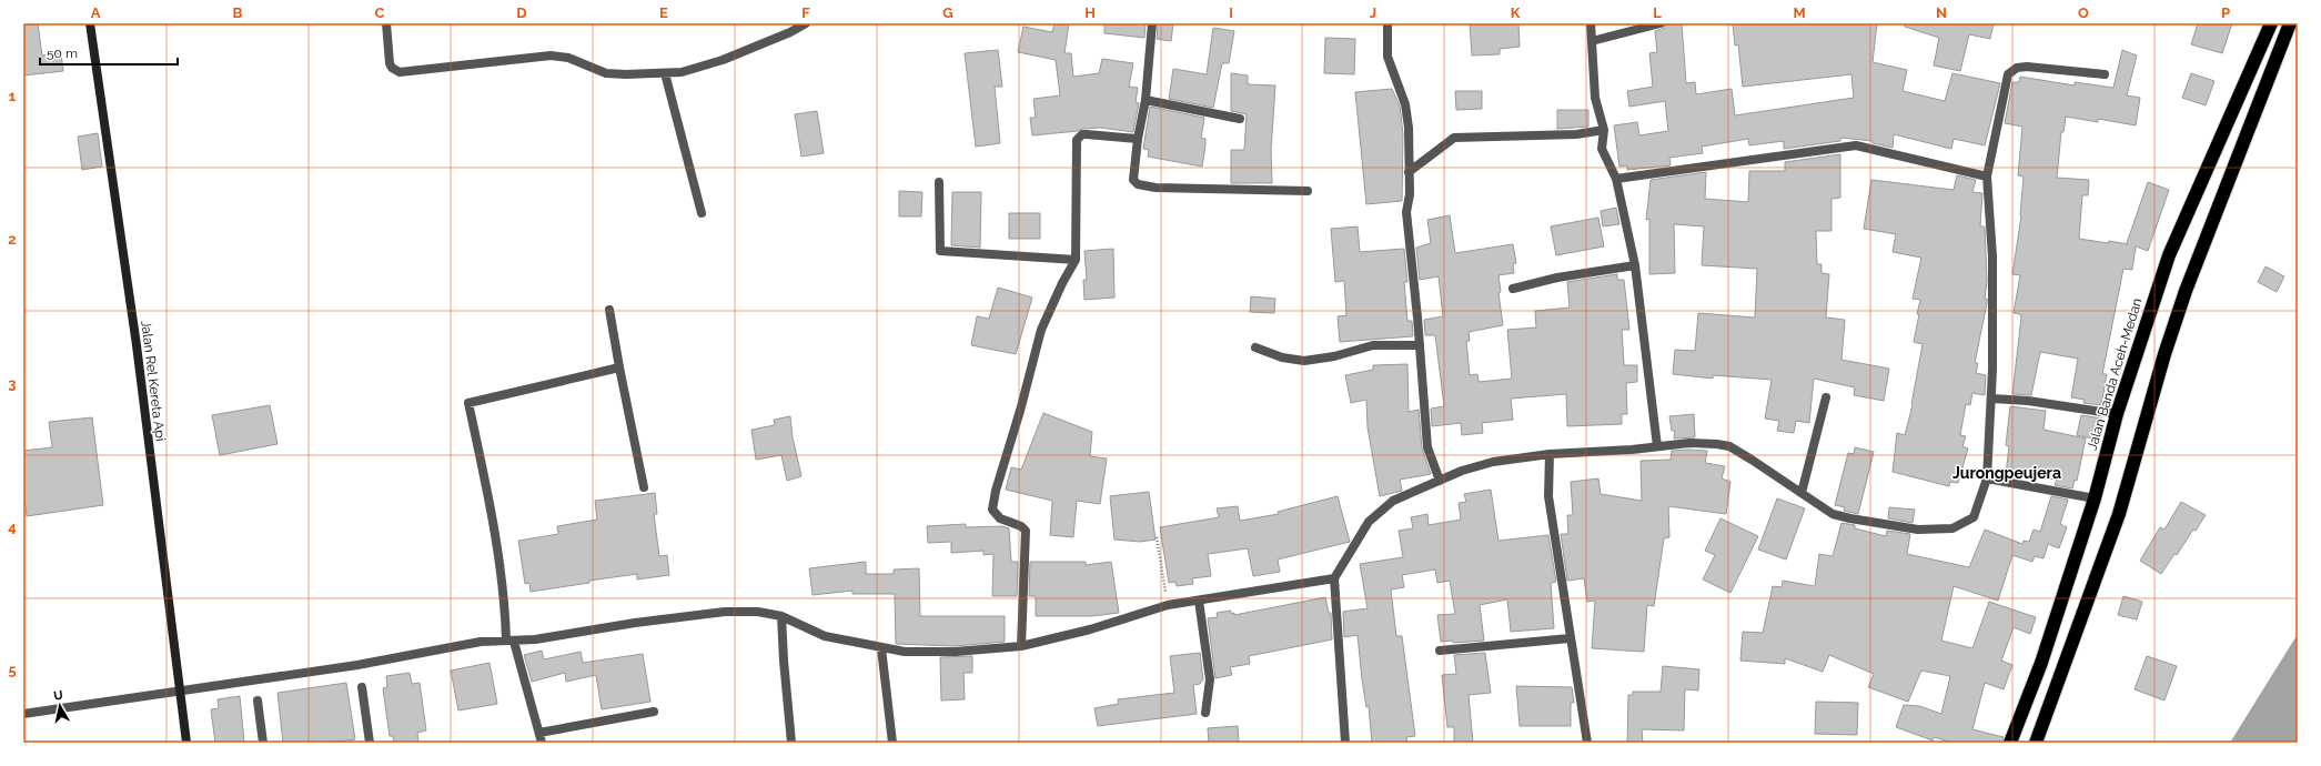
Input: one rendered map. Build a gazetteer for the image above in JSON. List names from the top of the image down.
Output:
{
  "streets": {
    "highway": ["Jalan Banda Aceh-Medan"],
    "main road": ["Jalan Rel Kereta Api"]
  },
  "districts": ["Jurongpeujera"],
  "scale_bar": "50 m",
  "north": "top",
  "grid": {
    "columns": [
      "A",
      "B",
      "C",
      "D",
      "E",
      "F",
      "G",
      "H",
      "I",
      "J",
      "K",
      "L",
      "M",
      "N",
      "O",
      "P"
    ],
    "rows": [
      "1",
      "2",
      "3",
      "4",
      "5"
    ]
  }
}
